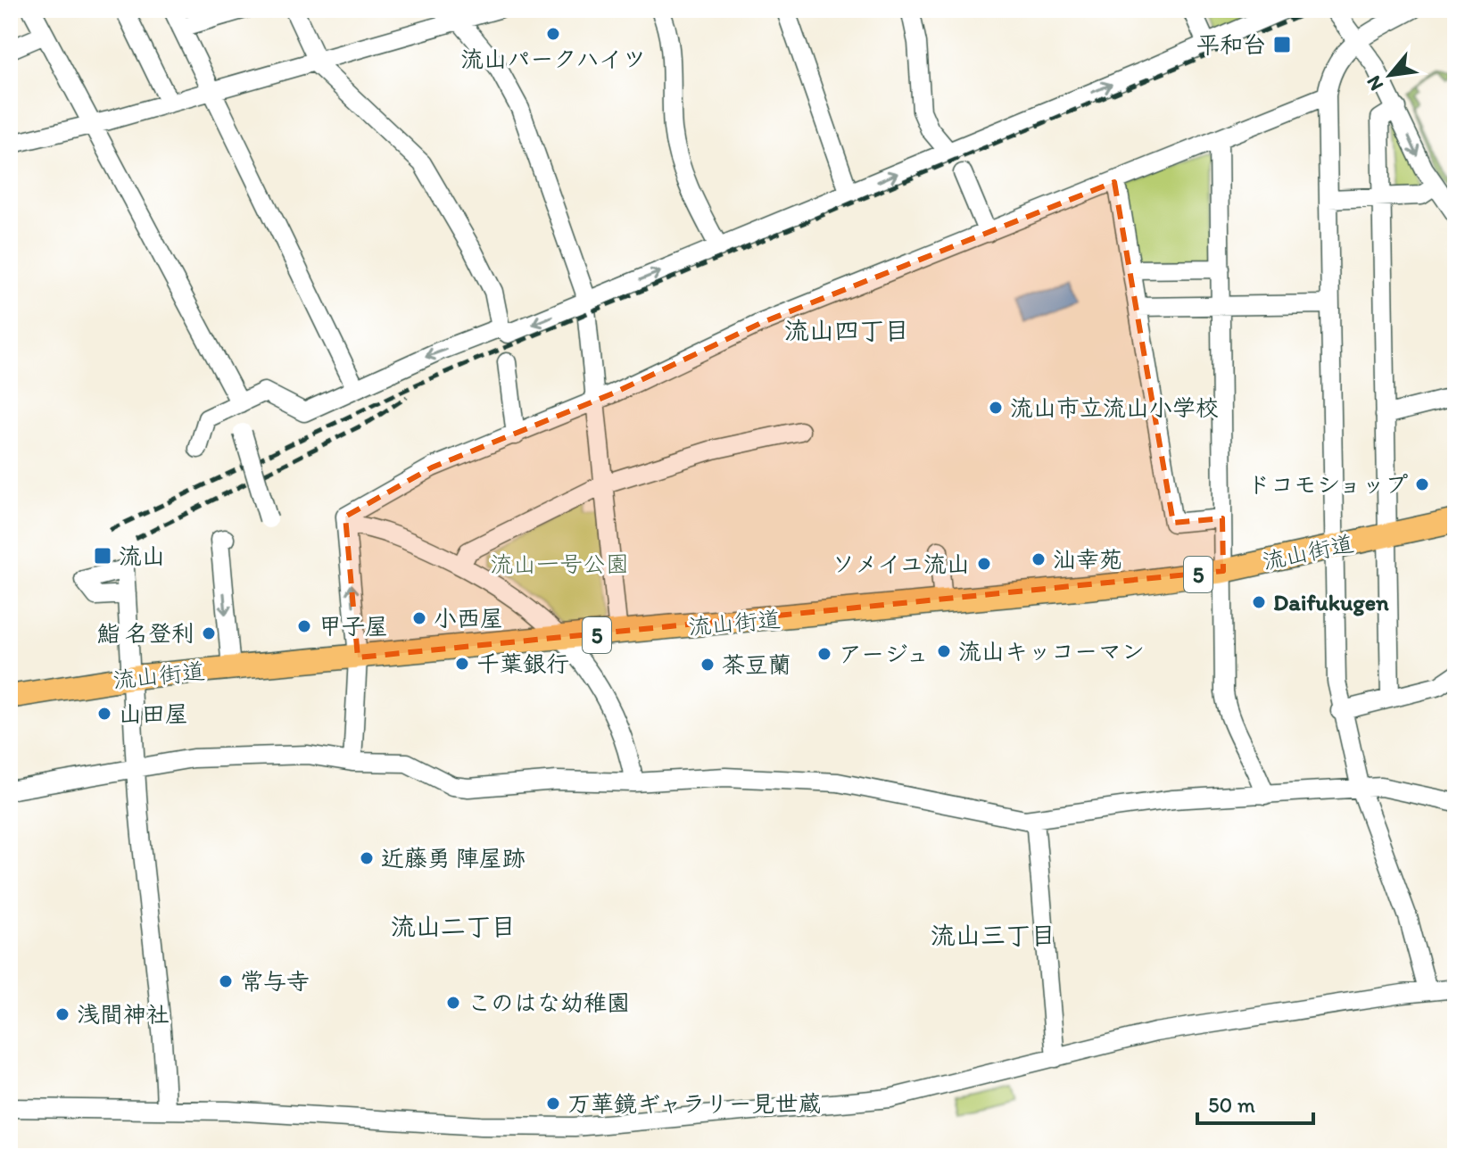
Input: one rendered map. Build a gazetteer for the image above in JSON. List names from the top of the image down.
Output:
{
  "streets": {
    "main road": ["流山街道", "5"]
  },
  "districts": ["流山四丁目", "流山二丁目", "流山三丁目"],
  "parks": ["流山一号公園"],
  "places": {
    "other": [
      "流山パークハイツ",
      "流山市立流山小学校",
      "ドコモショップ",
      "汕幸苑",
      "ソメイユ流山",
      "Daifukugen",
      "小西屋",
      "甲子屋",
      "鮨 名登利",
      "流山キッコーマン",
      "アージュ",
      "千葉銀行",
      "茶豆蘭",
      "山田屋",
      "近藤勇 陣屋跡",
      "常与寺",
      "このはな幼稚園",
      "浅間神社",
      "万華鏡ギャラリー見世蔵"
    ],
    "transit": ["平和台", "流山"]
  },
  "scale_bar": "50 m",
  "north": "bottom left"
}
